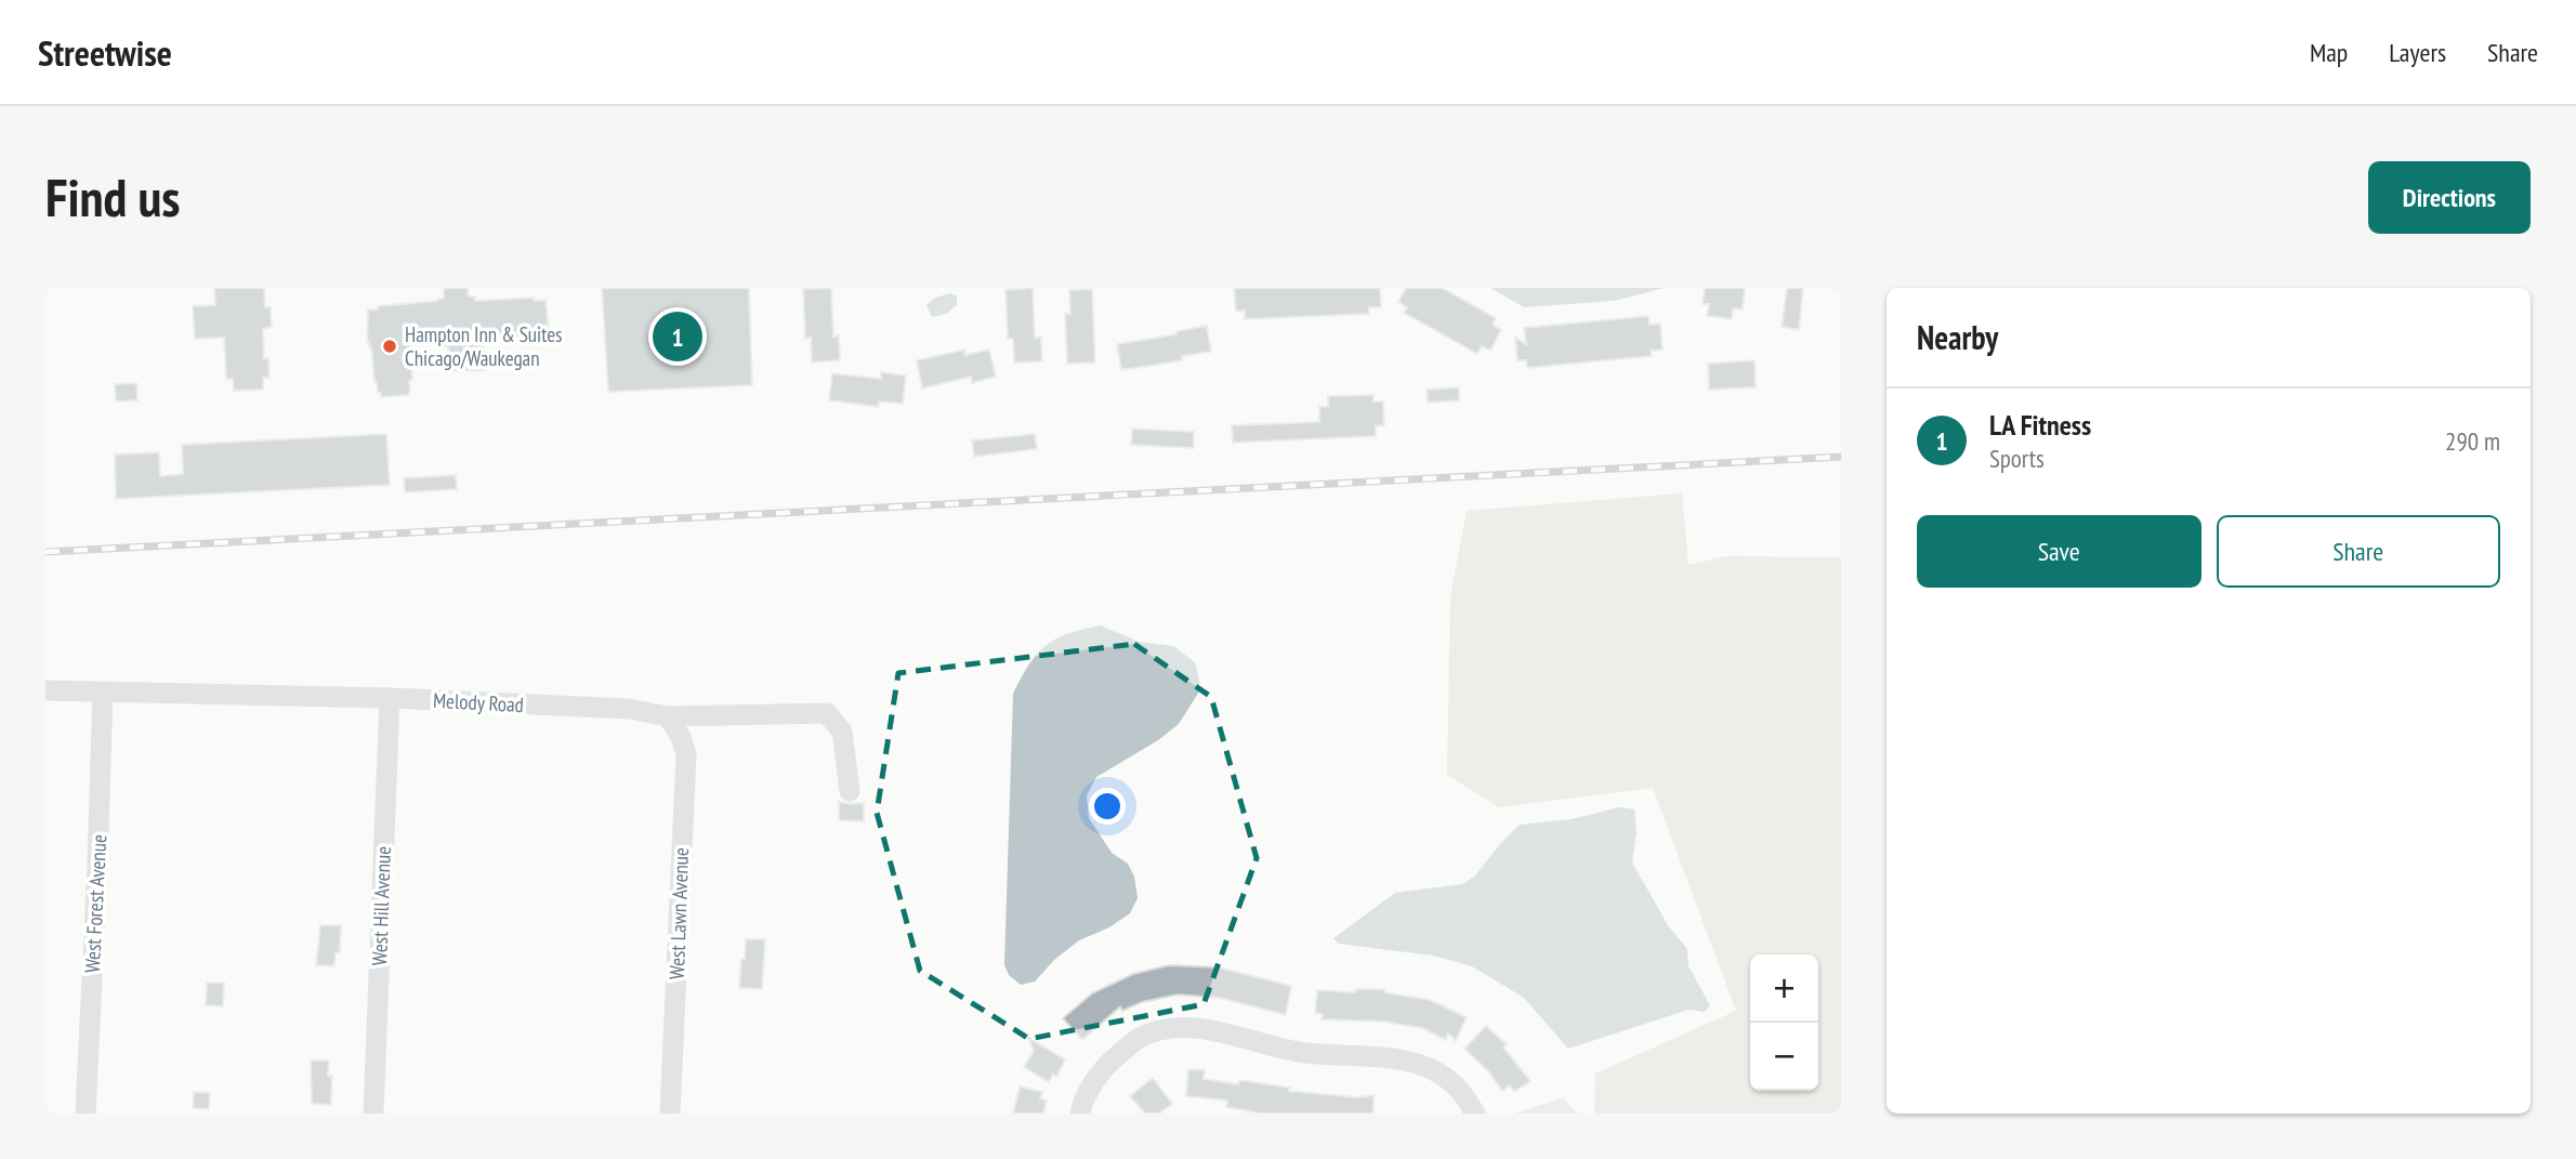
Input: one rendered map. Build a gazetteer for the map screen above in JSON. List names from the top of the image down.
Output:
{
  "streets": {
    "street": [
      "Melody Road",
      "West Forest Avenue",
      "West Hill Avenue",
      "West Lawn Avenue"
    ]
  },
  "crossings": [
    ["Melody Road", "West Forest Avenue"],
    ["Melody Road", "West Hill Avenue"],
    ["Melody Road", "West Lawn Avenue"]
  ],
  "places": ["Hampton Inn & Suites Chicago/Waukegan"],
  "page": {
    "header": "Streetwise",
    "nav": ["Map", "Layers", "Share"],
    "buttons": [
      "Directions",
      ["Save", "Share"]
    ],
    "title": "Find us",
    "heading": "Nearby",
    "pins": "1",
    "list": [
      {
        "mark": "1",
        "name": "LA Fitness",
        "note": "Sports",
        "value": "290 m"
      }
    ],
    "map_buttons": ["+", "−"]
  }
}
